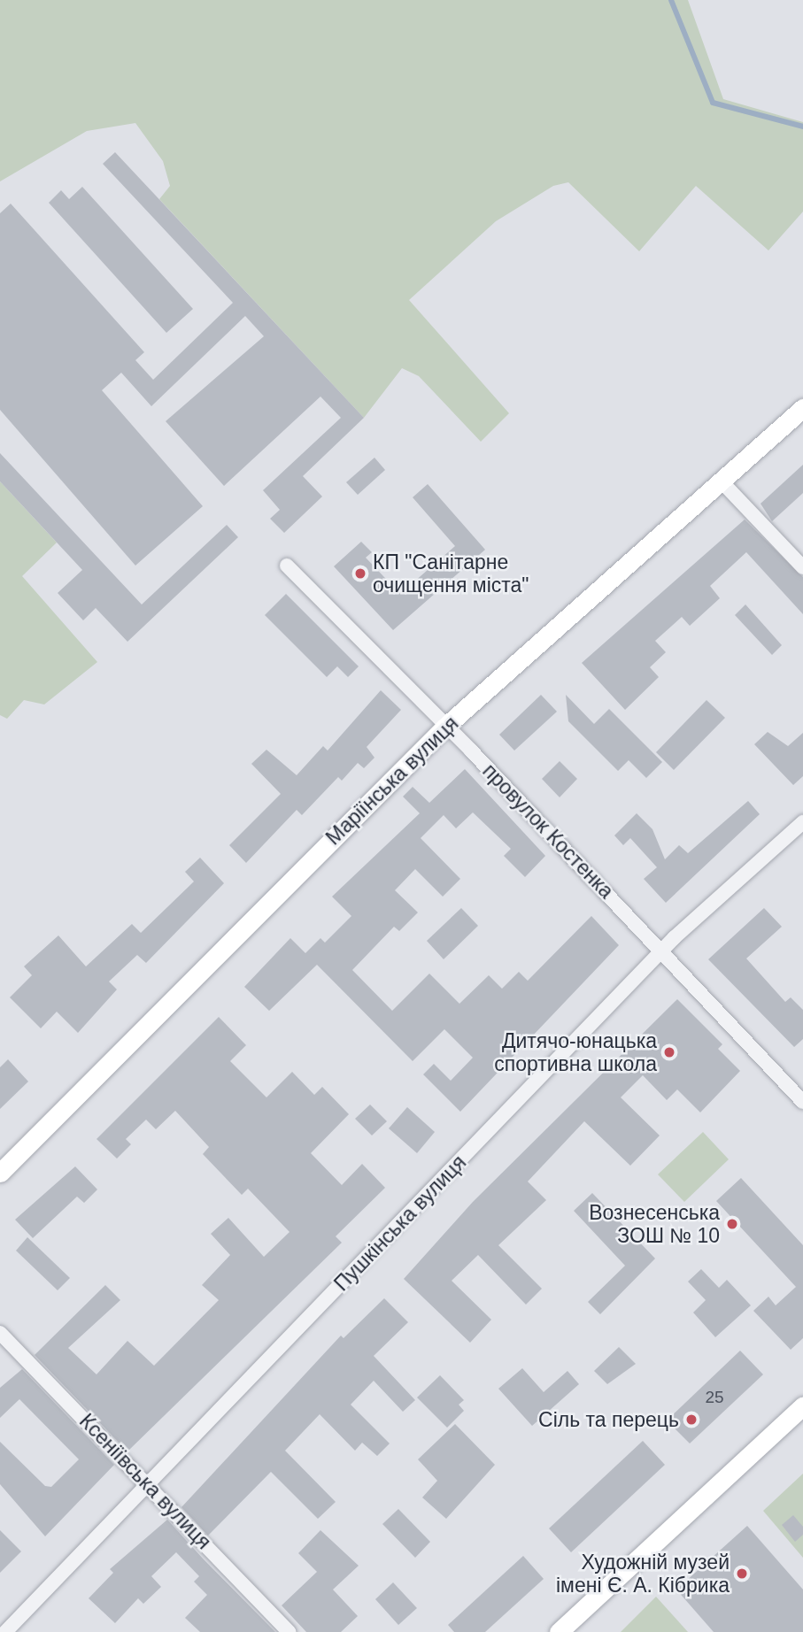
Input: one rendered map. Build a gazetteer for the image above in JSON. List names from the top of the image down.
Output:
{
  "streets": {
    "main road": ["Маріїнська вулиця"],
    "street": ["провулок Костенка", "Пушкінська вулиця", "Ксеніївська вулиця"]
  },
  "crossings": [
    ["Маріїнська вулиця", "провулок Костенка"],
    ["провулок Костенка", "Пушкінська вулиця"],
    ["Пушкінська вулиця", "Ксеніївська вулиця"]
  ],
  "places": [
    "КП \"Санітарне очищення міста\"",
    "Дитячо-юнацька спортивна школа",
    "Вознесенська ЗОШ № 10",
    "Сіль та перець",
    "Художній музей імені Є. А. Кібрика"
  ],
  "house_numbers": ["25"]
}
